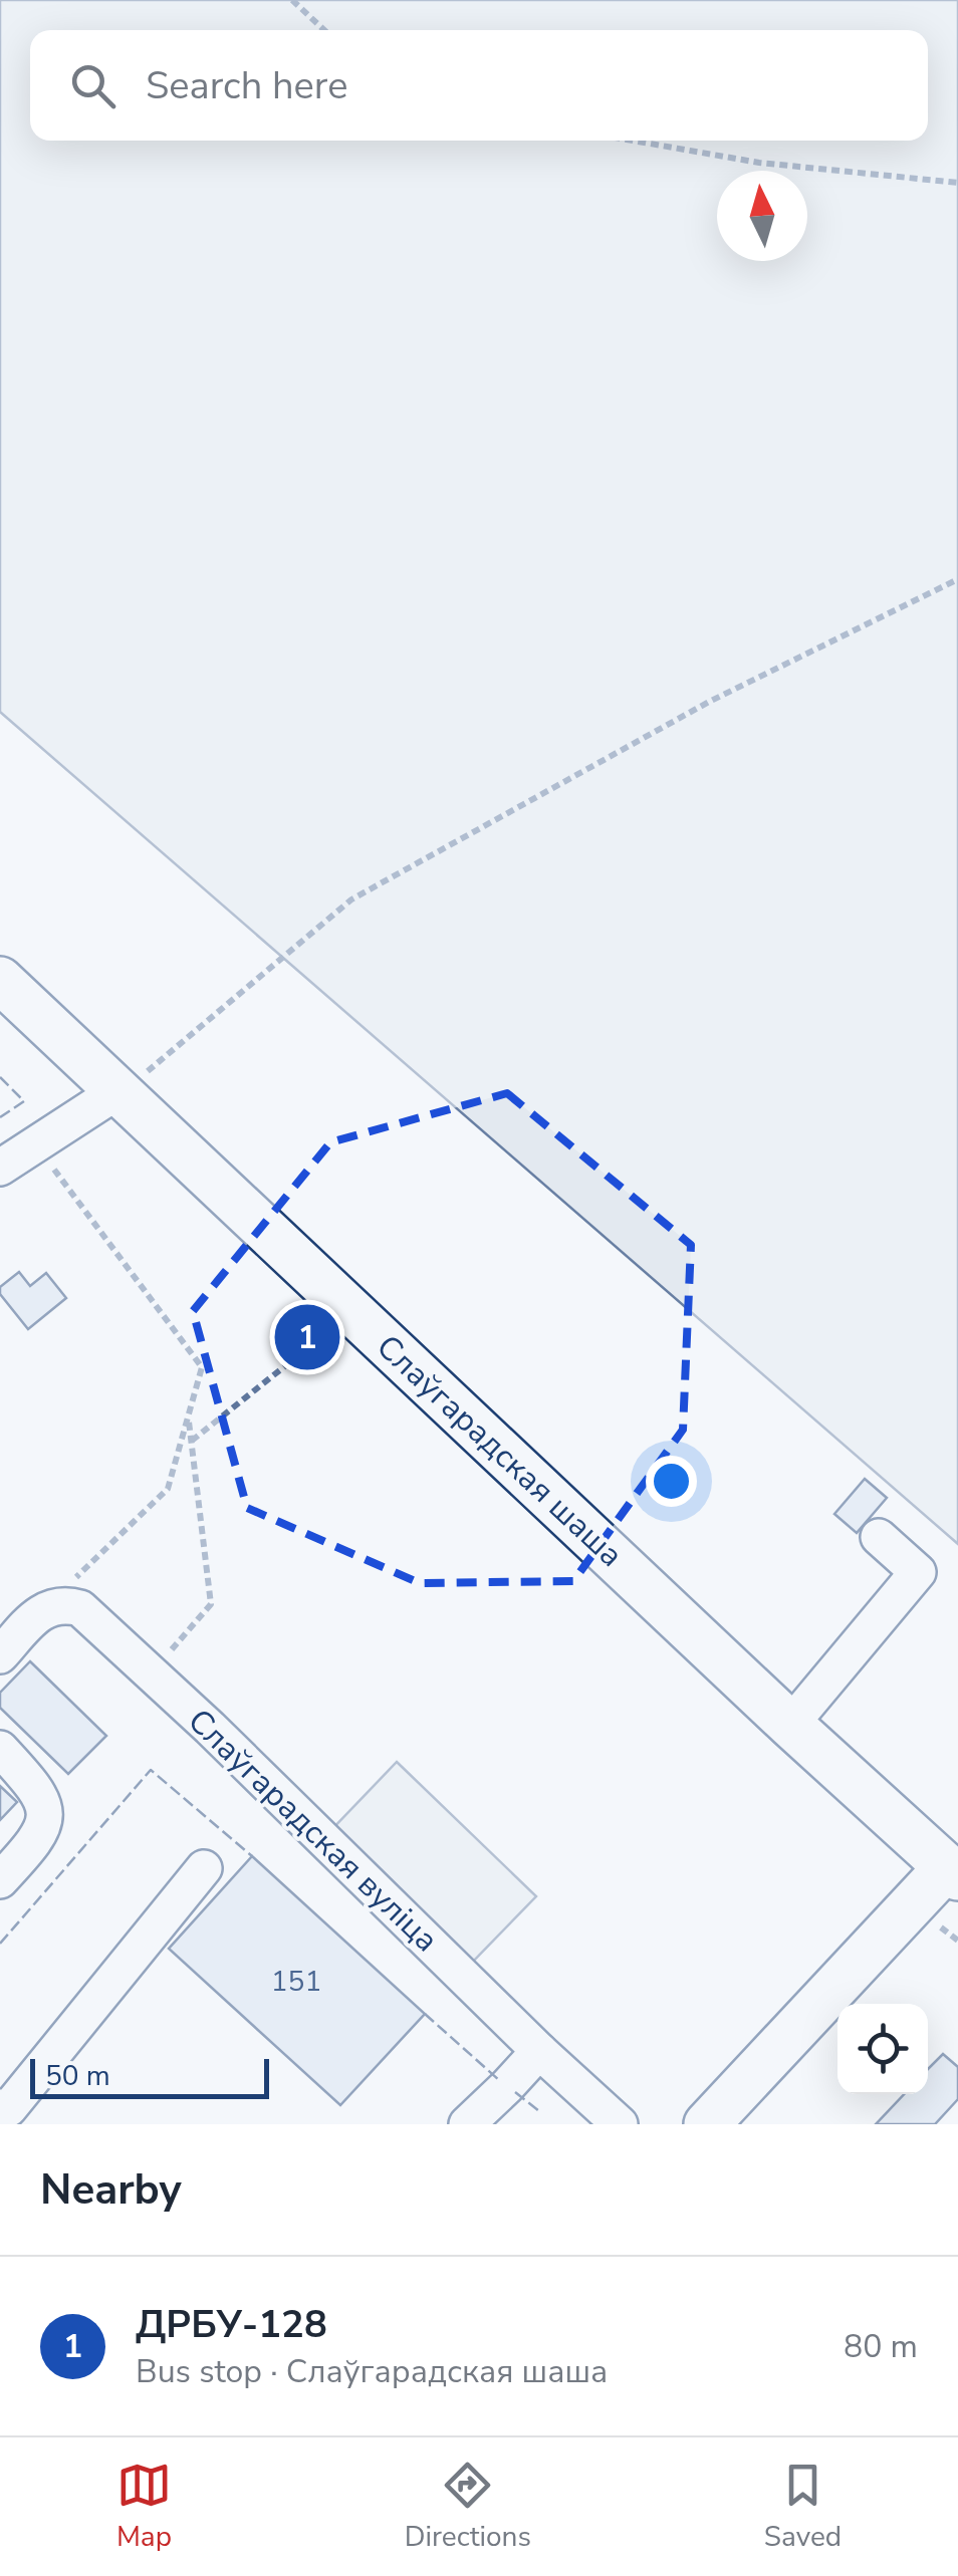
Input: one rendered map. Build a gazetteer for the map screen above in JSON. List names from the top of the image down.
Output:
{
  "streets": {
    "main road": ["Слаўгарадская шаша"],
    "street": ["Слаўгарадская вуліца"]
  },
  "house_numbers": ["151"],
  "scale_bar": "50 m",
  "north": "top",
  "page": {
    "search": "Search here",
    "pins": "1",
    "scale": "50 m",
    "heading": "Nearby",
    "list": [
      {
        "mark": "1",
        "name": "ДРБУ-128",
        "note": "Bus stop · Слаўгарадская шаша",
        "value": "80 m"
      }
    ],
    "nav": ["Map", "Directions", "Saved"]
  }
}
